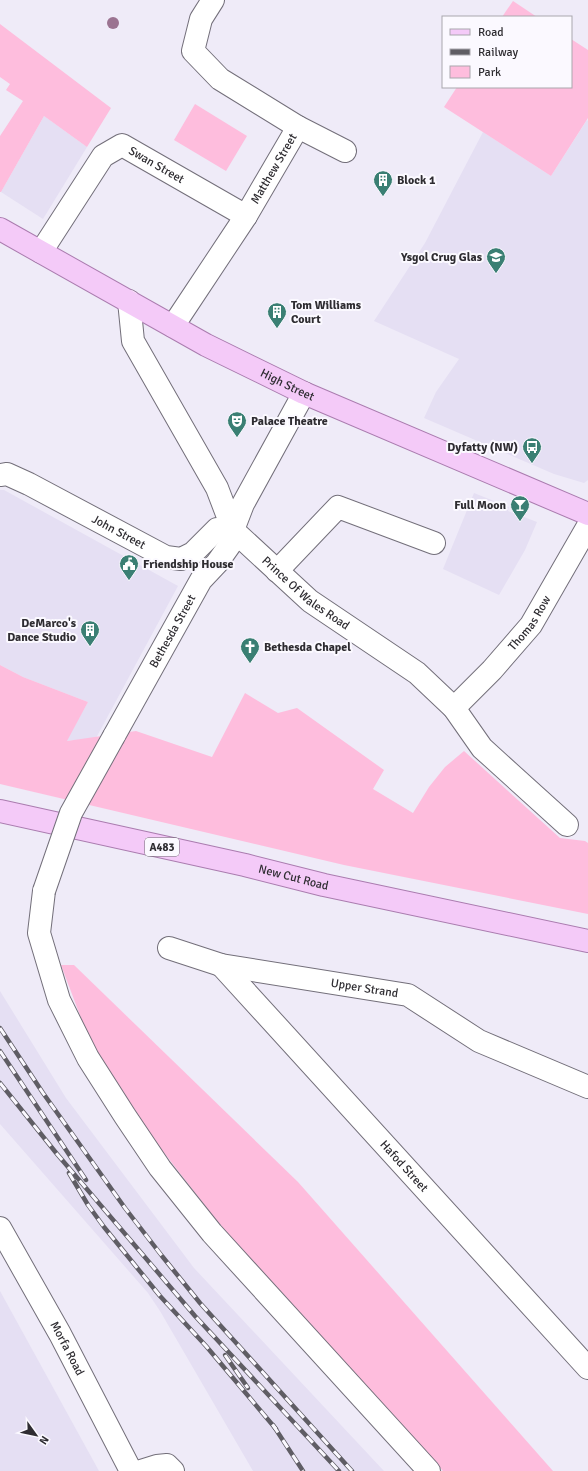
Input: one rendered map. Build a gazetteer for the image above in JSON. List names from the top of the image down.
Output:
{
  "streets": {
    "main road": ["High Street", "A483", "New Cut Road"],
    "street": [
      "Swan Street",
      "Matthew Street",
      "John Street",
      "Prince Of Wales Road",
      "Thomas Row",
      "Bethesda Street",
      "Upper Strand",
      "Hafod Street",
      "Morfa Road"
    ]
  },
  "crossings": [
    ["Swan Street", "Matthew Street"],
    ["Swan Street", "High Street"],
    ["Matthew Street", "High Street"],
    ["High Street", "Prince Of Wales Road"],
    ["High Street", "Bethesda Street"],
    ["John Street", "Prince Of Wales Road"],
    ["John Street", "Bethesda Street"],
    ["Prince Of Wales Road", "Thomas Row"],
    ["Prince Of Wales Road", "Bethesda Street"],
    ["Upper Strand", "Hafod Street"]
  ],
  "places": {
    "building": ["Block 1", "Tom Williams Court", "DeMarco's Dance Studio"],
    "school or university": ["Ysgol Crug Glas"],
    "theatre": ["Palace Theatre"],
    "bus stop": ["Dyfatty (NW)"],
    "bar": ["Full Moon"],
    "public building": ["Friendship House"],
    "church": ["Bethesda Chapel"]
  },
  "legend": ["Road", "Railway", "Park"],
  "north": "bottom right"
}
